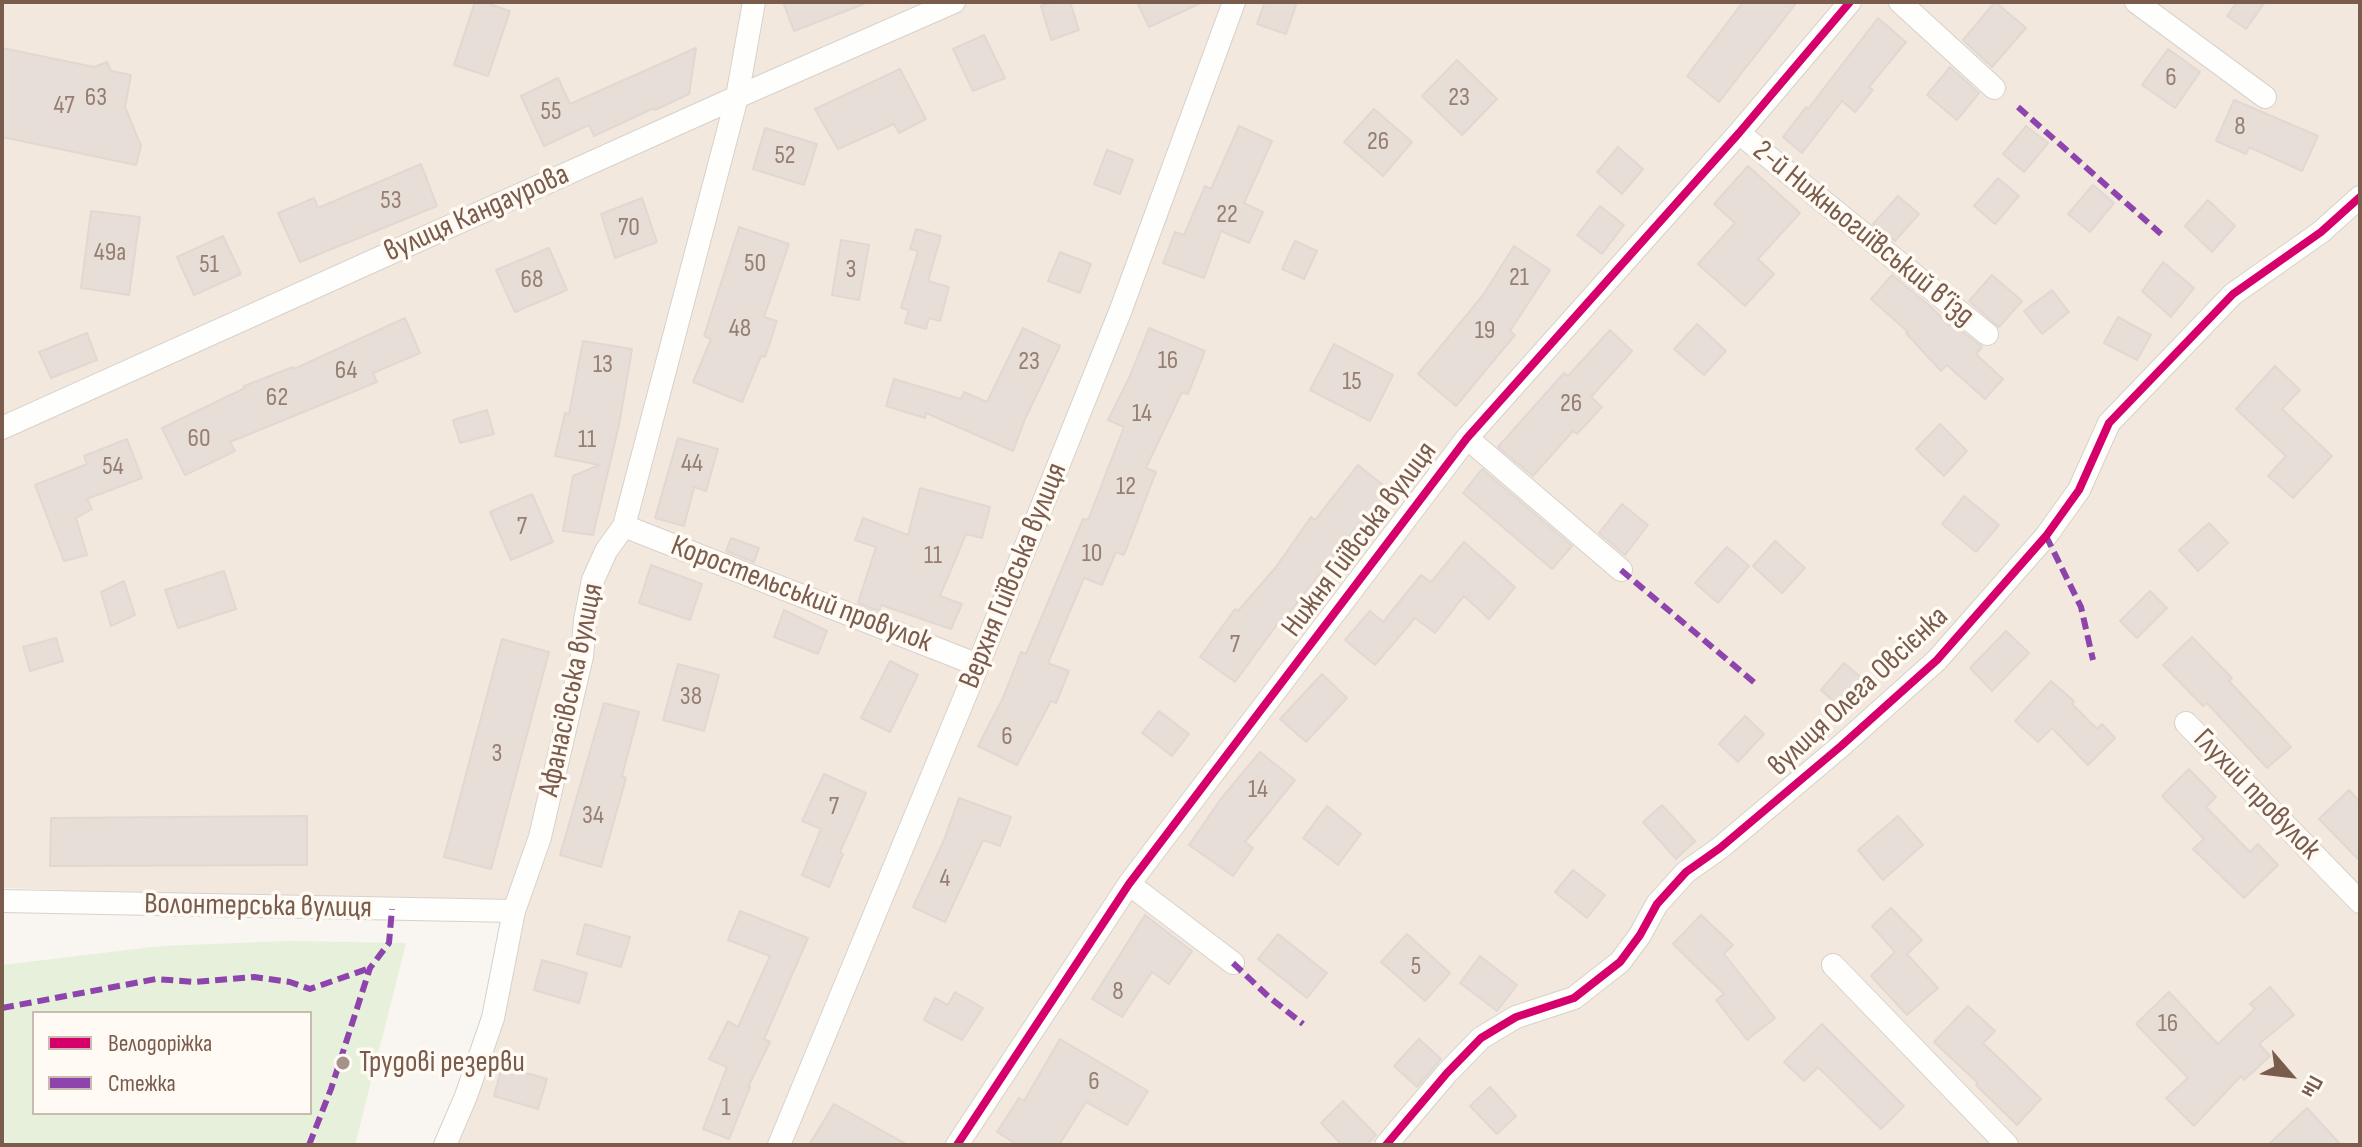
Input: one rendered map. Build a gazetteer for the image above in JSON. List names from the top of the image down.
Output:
{
  "streets": {
    "street": [
      "вулиця Кандаурова",
      "2-й Нижньогиївський в’їзд",
      "Нижня Гиївська вулиця",
      "Верхня Гиївська вулиця",
      "Коростельський провулок",
      "Афанасівська вулиця",
      "вулиця Олега Овсієнка",
      "Глухий провулок",
      "Волонтерська вулиця"
    ]
  },
  "crossings": [
    ["вулиця Кандаурова", "Афанасівська вулиця"],
    ["2-й Нижньогиївський в’їзд", "Нижня Гиївська вулиця"],
    ["Верхня Гиївська вулиця", "Коростельський провулок"],
    ["Коростельський провулок", "Афанасівська вулиця"],
    ["Афанасівська вулиця", "Волонтерська вулиця"]
  ],
  "places": ["Трудові резерви"],
  "house_numbers": [
    "6",
    "63",
    "23",
    "47",
    "55",
    "8",
    "26",
    "52",
    "53",
    "22",
    "70",
    "49а",
    "50",
    "51",
    "3",
    "21",
    "68",
    "48",
    "19",
    "16",
    "23",
    "13",
    "64",
    "15",
    "62",
    "26",
    "14",
    "60",
    "11",
    "44",
    "54",
    "12",
    "7",
    "10",
    "11",
    "7",
    "38",
    "6",
    "3",
    "14",
    "7",
    "34",
    "4",
    "5",
    "8",
    "16",
    "6",
    "1"
  ],
  "legend": ["Велодоріжка", "Стежка"],
  "north": "bottom right"
}
